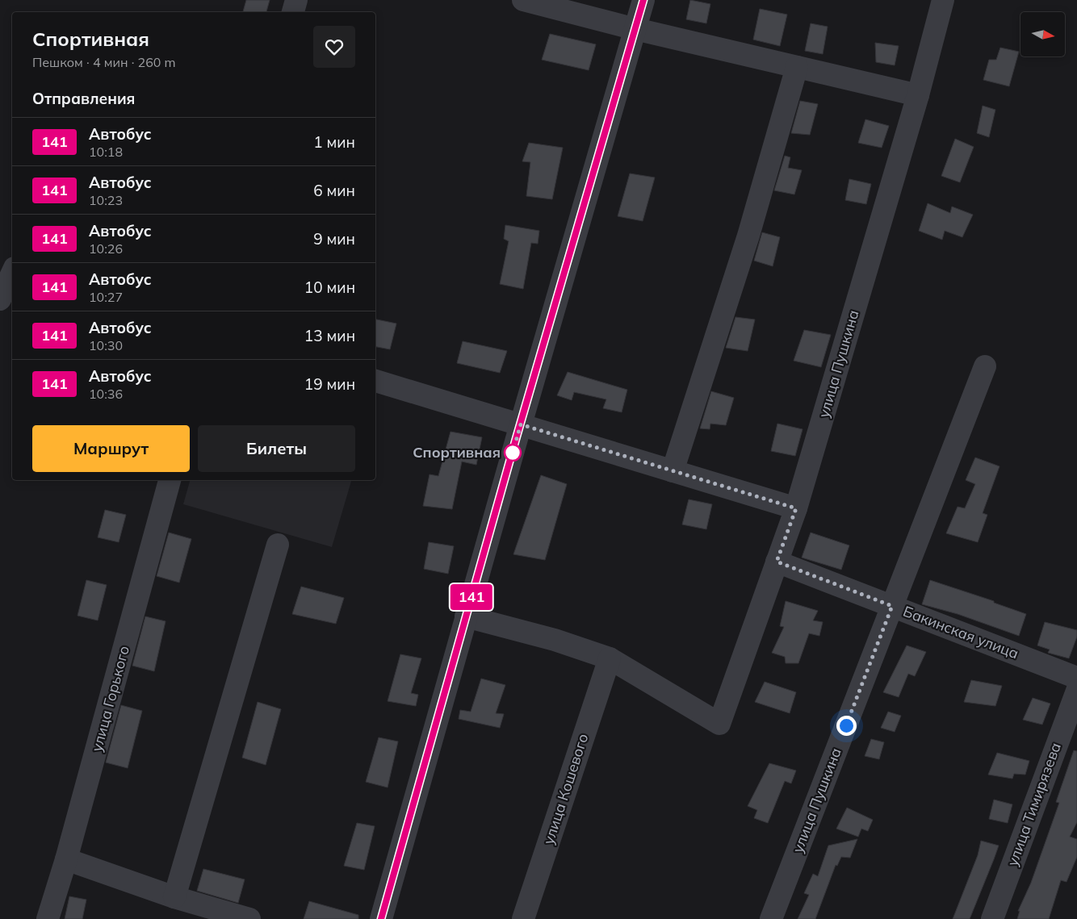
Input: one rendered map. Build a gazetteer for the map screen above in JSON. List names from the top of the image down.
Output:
{
  "streets": {
    "street": [
      "улица Пушкина",
      "Бакинская улица",
      "улица Горького",
      "улица Кошевого",
      "улица Тимирязева"
    ]
  },
  "crossings": [
    ["улица Пушкина", "Бакинская улица"],
    ["улица Пушкина", "улица Кошевого"]
  ],
  "places": ["Спортивная"],
  "lines": ["bus line 141"],
  "north": "right",
  "page": {
    "on_map": "141",
    "heading": [
      ["Спортивная", "Пешком · 4 мин · 260 m"],
      "Отправления"
    ],
    "list": [
      {
        "mark": "141",
        "name": "Автобус",
        "note": "10:18",
        "value": "1 мин"
      },
      {
        "mark": "141",
        "name": "Автобус",
        "note": "10:23",
        "value": "6 мин"
      },
      {
        "mark": "141",
        "name": "Автобус",
        "note": "10:26",
        "value": "9 мин"
      },
      {
        "mark": "141",
        "name": "Автобус",
        "note": "10:27",
        "value": "10 мин"
      },
      {
        "mark": "141",
        "name": "Автобус",
        "note": "10:30",
        "value": "13 мин"
      },
      {
        "mark": "141",
        "name": "Автобус",
        "note": "10:36",
        "value": "19 мин"
      }
    ],
    "buttons": ["Маршрут", "Билеты"]
  }
}
